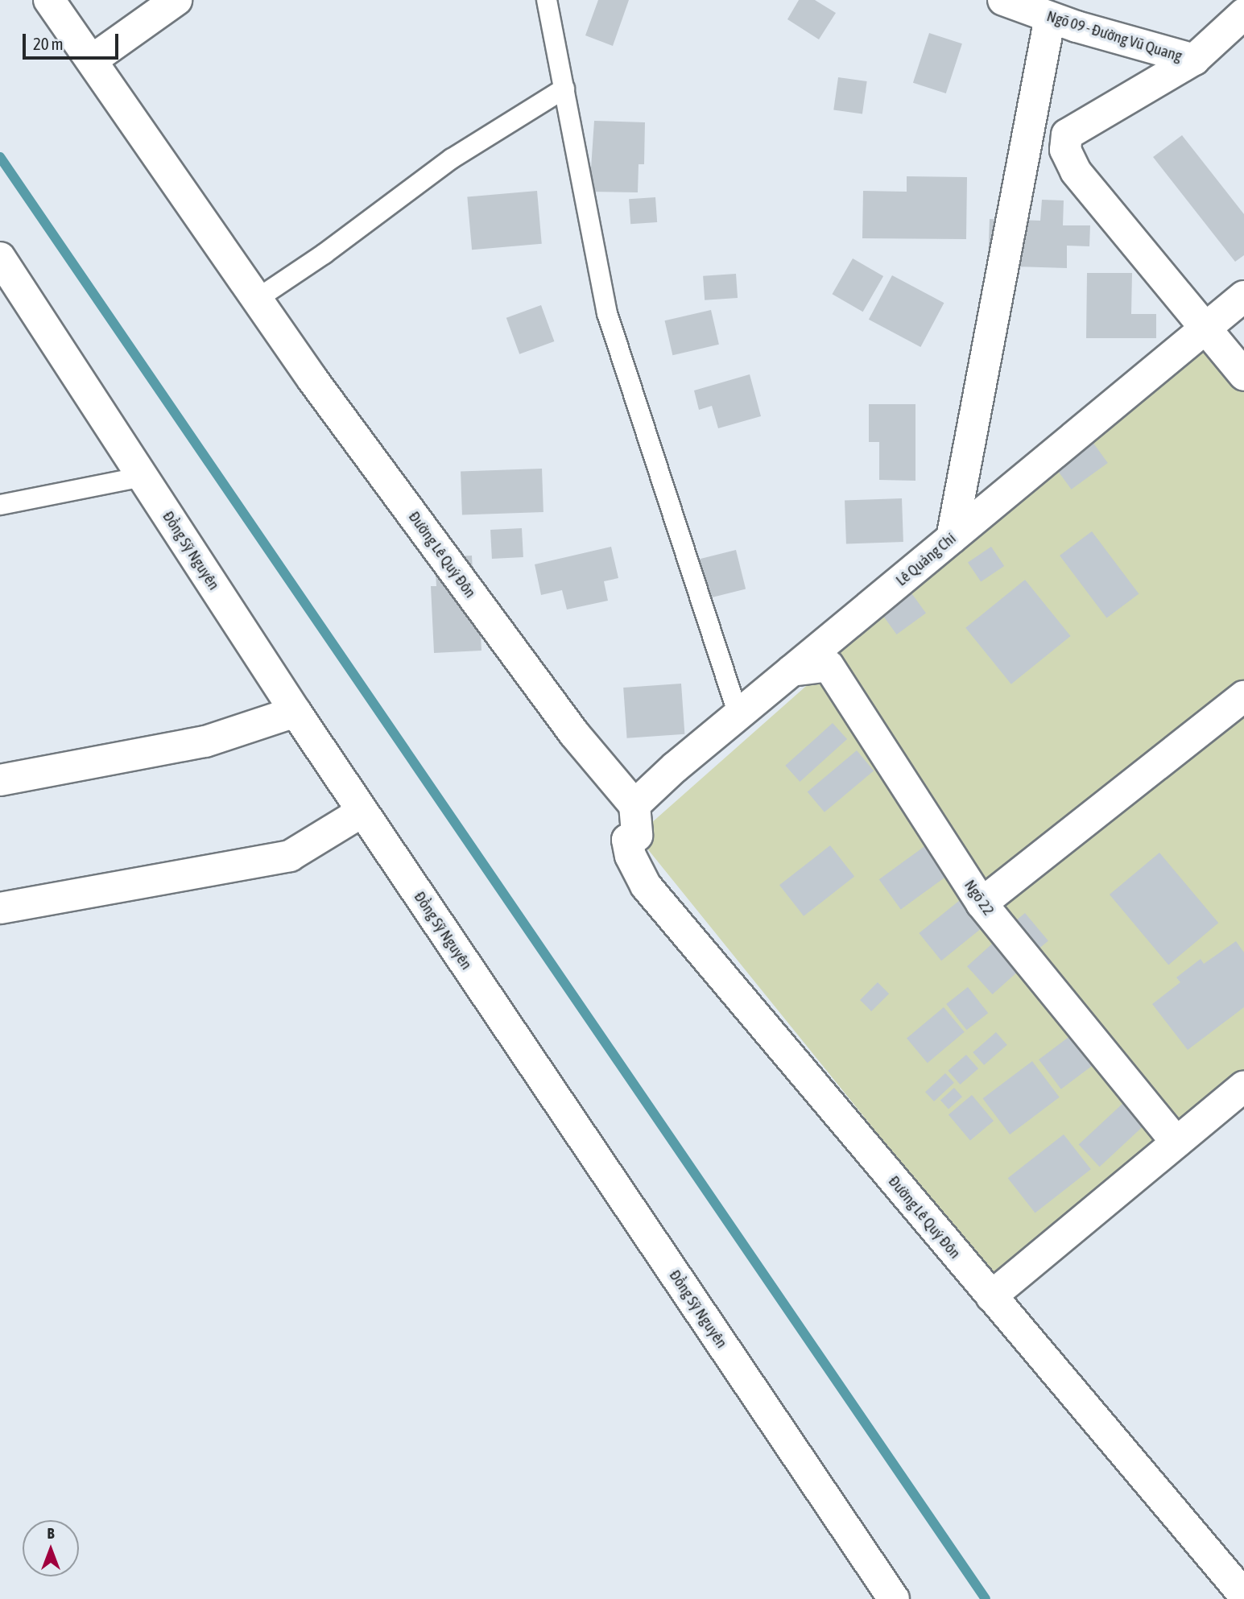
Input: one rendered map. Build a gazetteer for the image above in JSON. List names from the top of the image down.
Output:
{
  "streets": {
    "street": [
      "Ngõ 09 - Đường Vũ Quang",
      "Đồng Sỹ Nguyên",
      "Đường Lê Quý Đôn",
      "Lê Quảng Chí",
      "Ngõ 22"
    ]
  },
  "crossings": [
    ["Đường Lê Quý Đôn", "Lê Quảng Chí"],
    ["Lê Quảng Chí", "Ngõ 22"]
  ],
  "scale_bar": "20 m",
  "north": "top"
}
